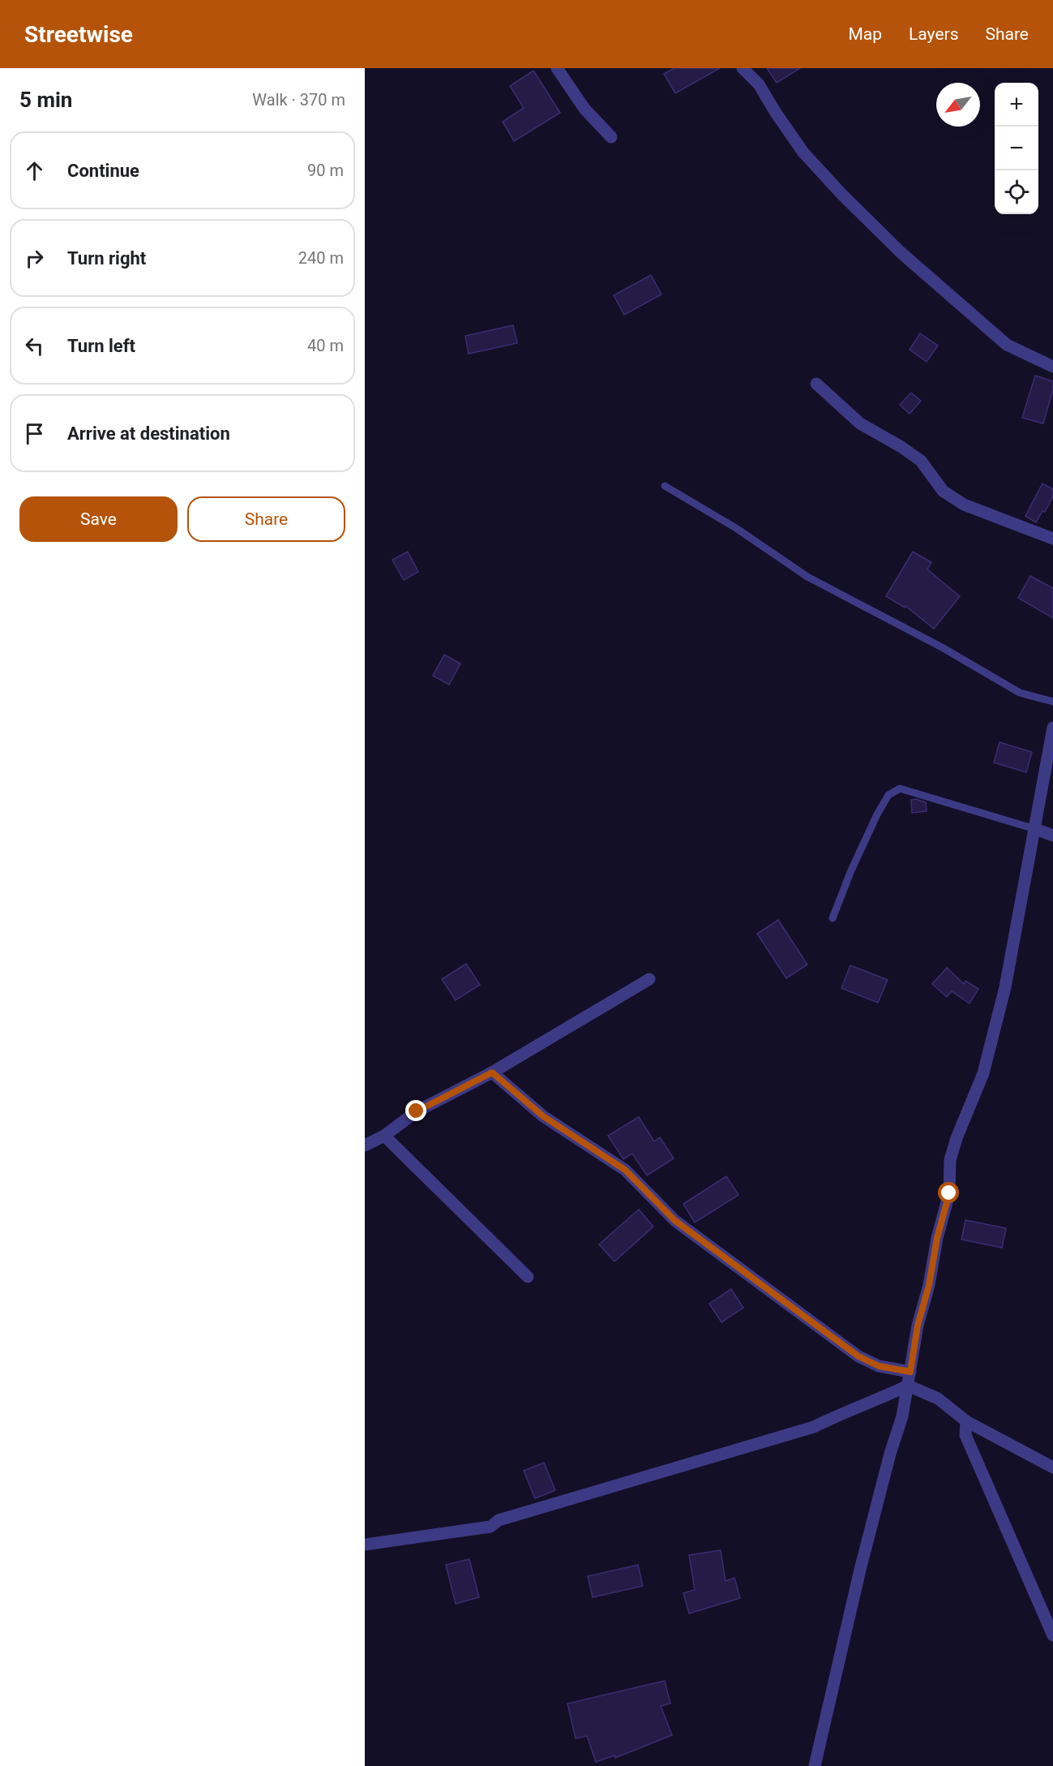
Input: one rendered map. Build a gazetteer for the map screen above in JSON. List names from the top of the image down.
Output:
{
  "north": "bottom left",
  "page": {
    "header": "Streetwise",
    "nav": ["Map", "Layers", "Share"],
    "heading": ["5 min", "Walk · 370 m"],
    "map_buttons": ["+", "−"],
    "list": [
      ["Continue", "90 m"],
      ["Turn right", "240 m"],
      ["Turn left", "40 m"],
      "Arrive at destination"
    ],
    "buttons": ["Save", "Share"]
  }
}
